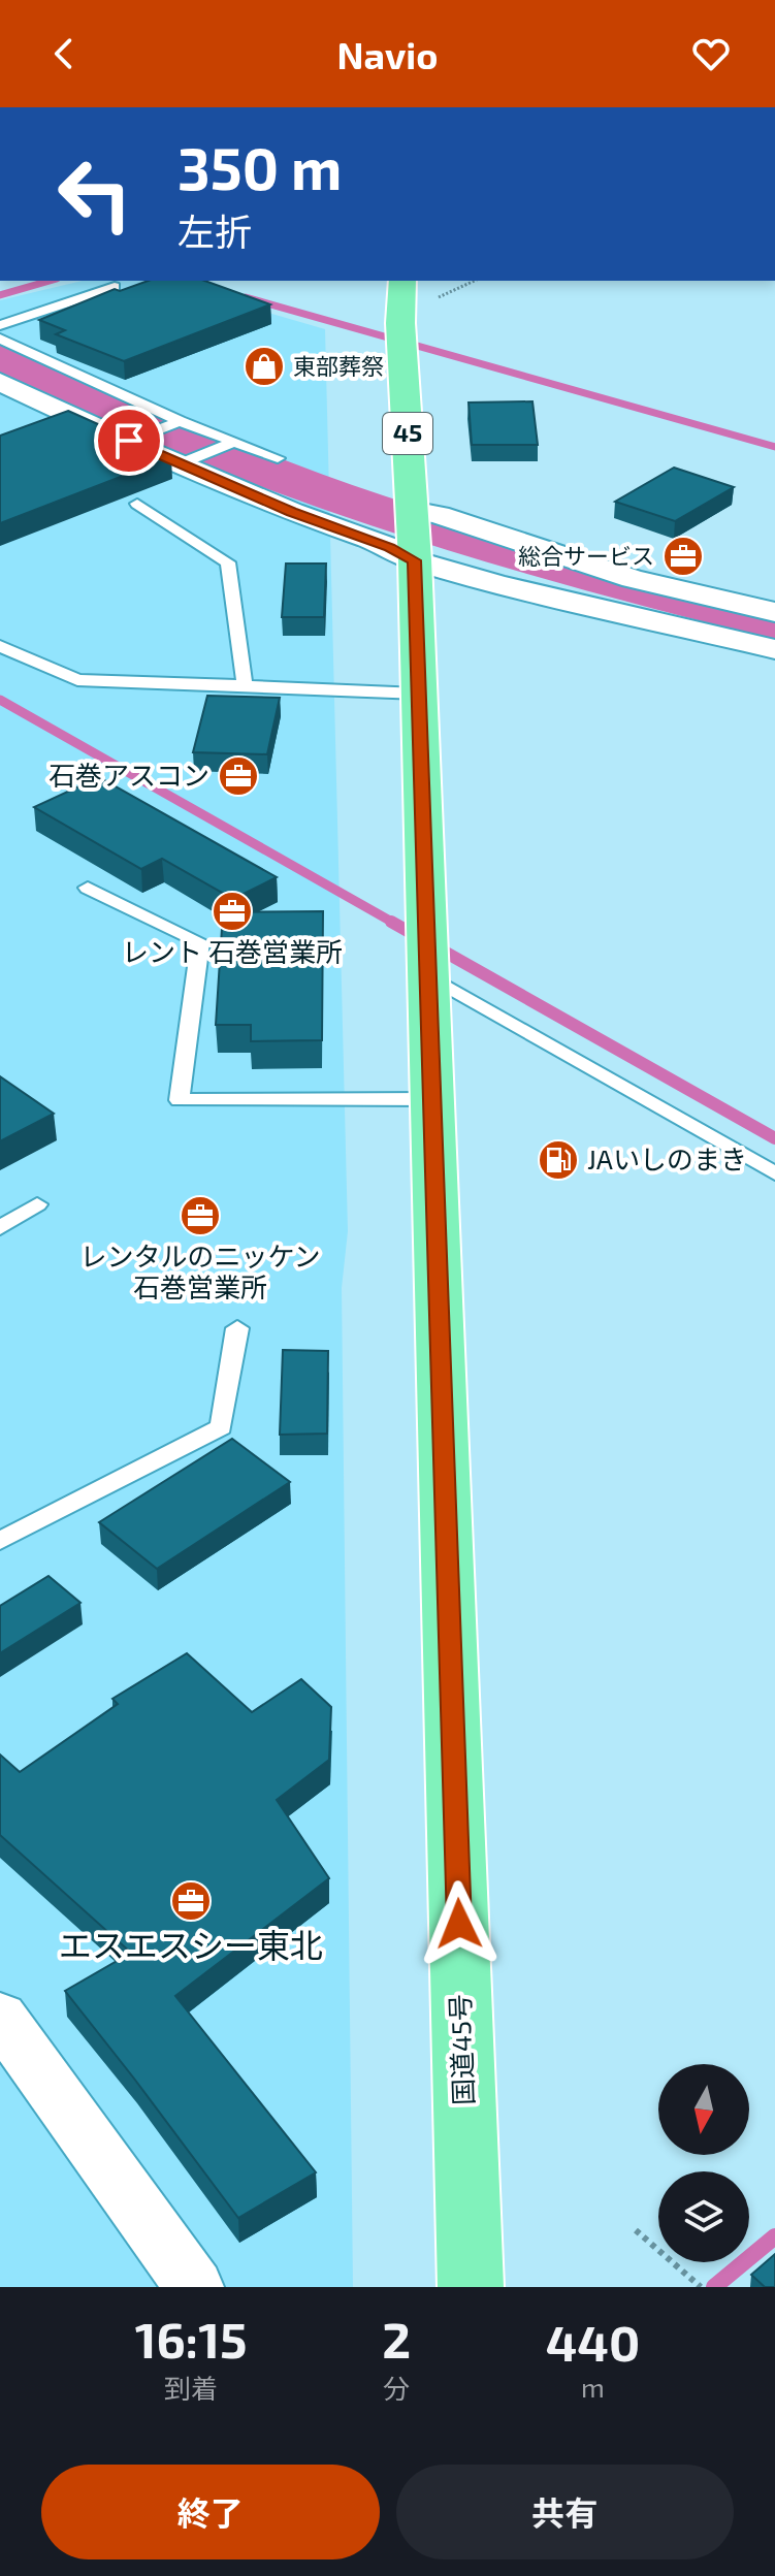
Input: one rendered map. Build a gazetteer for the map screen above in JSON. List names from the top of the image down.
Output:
{
  "streets": {
    "highway": ["45", "国道45号"]
  },
  "places": {
    "shop": ["東部葬祭"],
    "office": [
      "総合サービス",
      "石巻アスコン",
      "レント 石巻営業所",
      "レンタルのニッケン 石巻営業所",
      "エスエスシー東北"
    ],
    "fuel station": ["JAいしのまき"]
  },
  "north": "bottom",
  "page": {
    "header": "Navio",
    "turn": ["350 m", "左折"],
    "eta": [
      "16:15",
      "到着",
      "2",
      "分",
      "440",
      "m"
    ],
    "buttons": ["終了", "共有"]
  }
}
